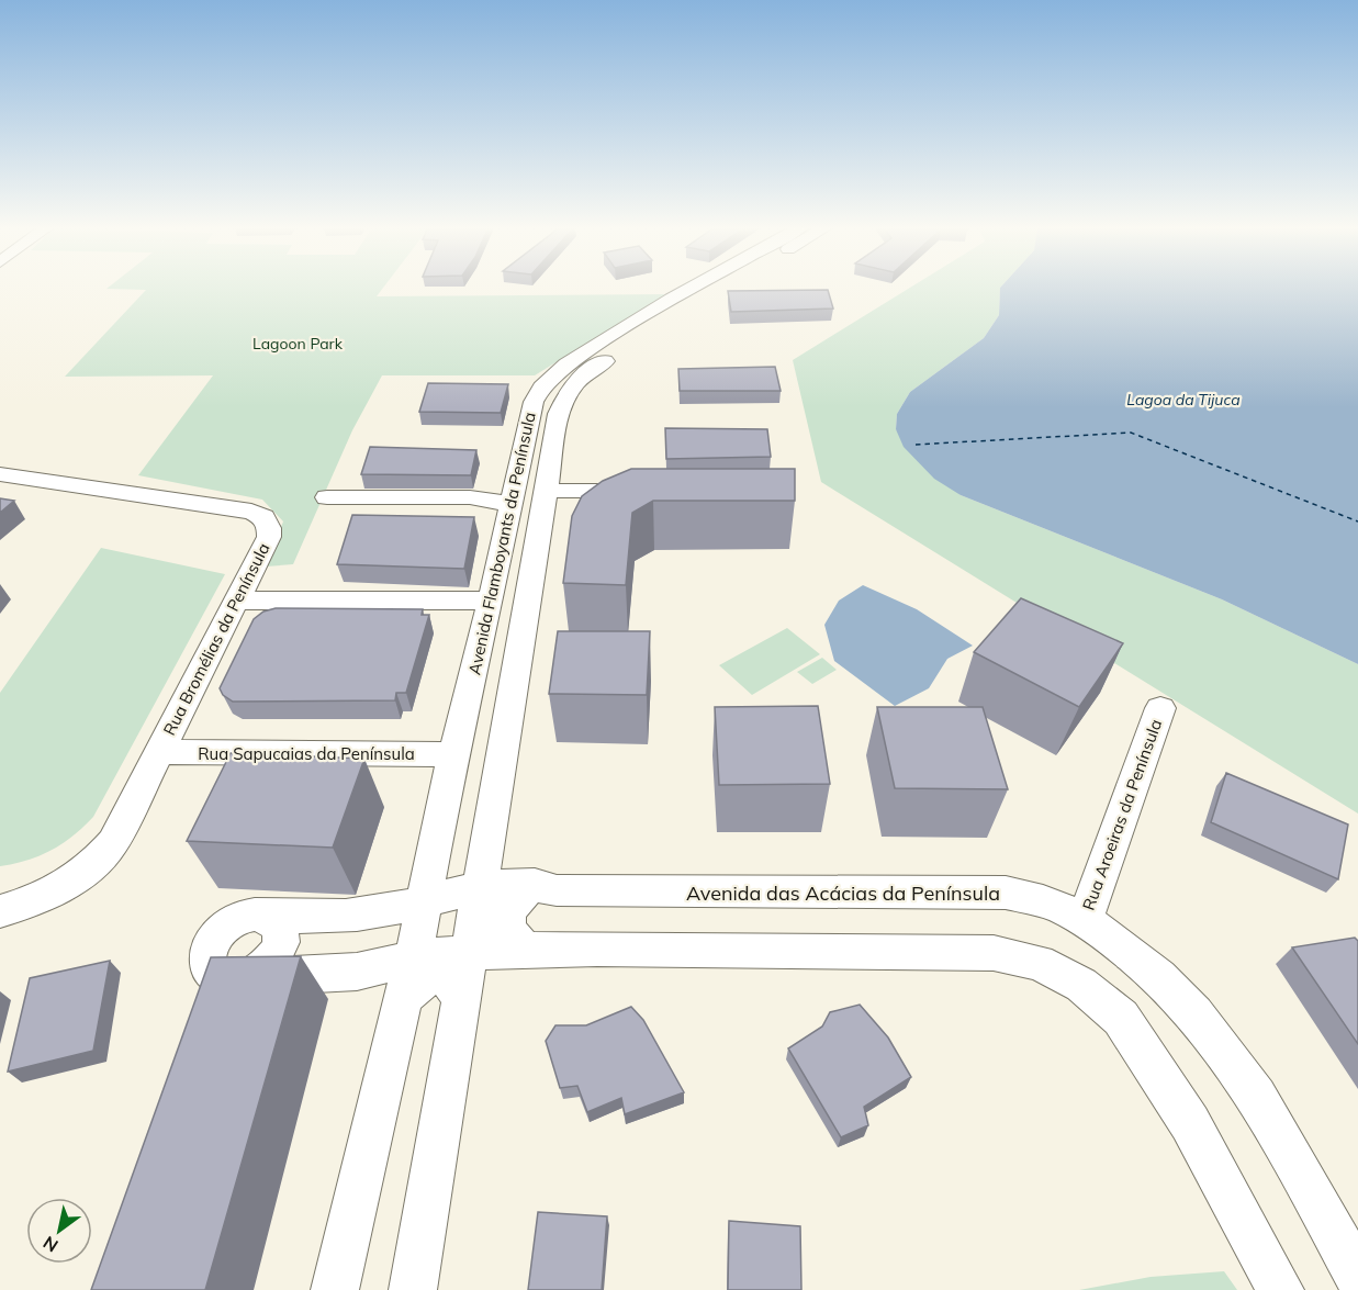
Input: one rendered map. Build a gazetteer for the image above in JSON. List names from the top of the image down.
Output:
{
  "streets": {
    "street": [
      "Avenida Flamboyants da Península",
      "Rua Bromélias da Península",
      "Rua Sapucaias da Península",
      "Rua Aroeiras da Península",
      "Avenida das Acácias da Península"
    ]
  },
  "crossings": [
    ["Avenida Flamboyants da Península", "Rua Sapucaias da Península"],
    ["Avenida Flamboyants da Península", "Avenida das Acácias da Península"],
    ["Rua Bromélias da Península", "Rua Sapucaias da Península"],
    ["Rua Aroeiras da Península", "Avenida das Acácias da Península"]
  ],
  "water": ["Lagoa da Tijuca"],
  "parks": ["Lagoon Park"],
  "north": "bottom left"
}
